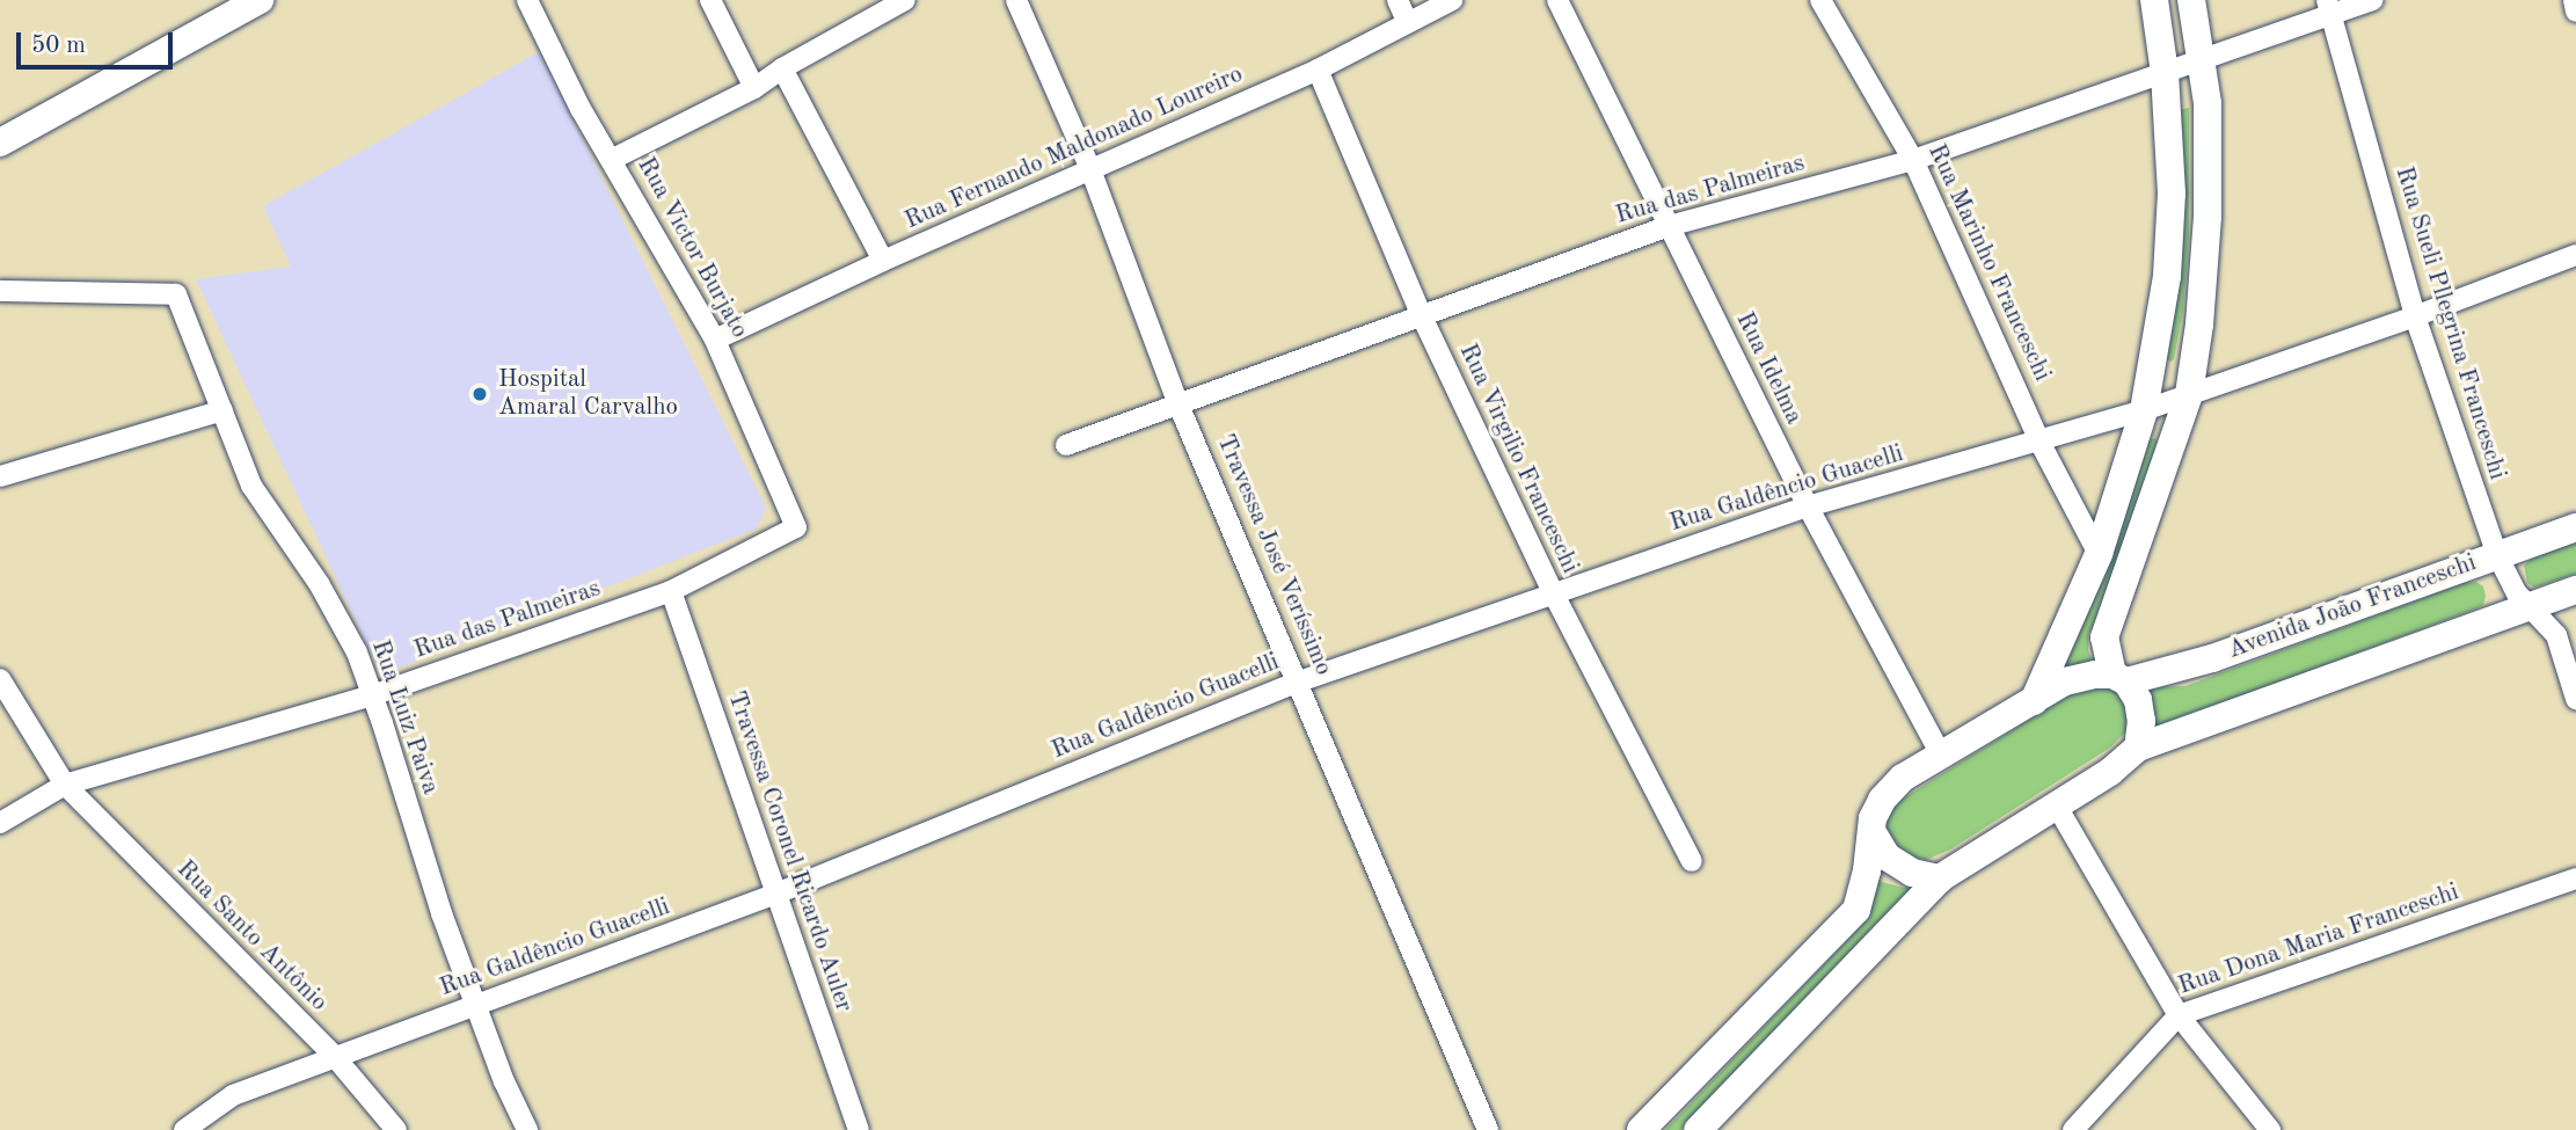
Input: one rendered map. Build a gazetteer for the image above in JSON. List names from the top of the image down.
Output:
{
  "streets": {
    "main road": ["Avenida João Franceschi"],
    "street": [
      "Rua Fernando Maldonado Loureiro",
      "Rua das Palmeiras",
      "Rua Victor Burjato",
      "Rua Marinho Franceschi",
      "Rua Sueli Pllegrina Franceschi",
      "Rua Idelma",
      "Rua Virgilio Franceschi",
      "Rua Galdêncio Guacelli",
      "Travessa José Veríssimo",
      "Rua Luiz Paiva",
      "Travessa Coronel Ricardo Auler",
      "Rua Santo Antônio",
      "Rua Dona Maria Franceschi"
    ]
  },
  "crossings": [
    ["Rua Fernando Maldonado Loureiro", "Rua Victor Burjato"],
    ["Rua Fernando Maldonado Loureiro", "Rua Virgilio Franceschi"],
    ["Rua Fernando Maldonado Loureiro", "Travessa José Veríssimo"],
    ["Rua das Palmeiras", "Rua Victor Burjato"],
    ["Rua das Palmeiras", "Rua Marinho Franceschi"],
    ["Rua das Palmeiras", "Rua Sueli Pllegrina Franceschi"],
    ["Rua das Palmeiras", "Rua Idelma"],
    ["Rua das Palmeiras", "Rua Virgilio Franceschi"],
    ["Rua das Palmeiras", "Travessa José Veríssimo"],
    ["Rua das Palmeiras", "Rua Luiz Paiva"],
    ["Rua das Palmeiras", "Travessa Coronel Ricardo Auler"],
    ["Rua das Palmeiras", "Rua Santo Antônio"],
    ["Rua Marinho Franceschi", "Rua Galdêncio Guacelli"],
    ["Rua Sueli Pllegrina Franceschi", "Rua Galdêncio Guacelli"],
    ["Rua Sueli Pllegrina Franceschi", "Avenida João Franceschi"],
    ["Rua Idelma", "Rua Galdêncio Guacelli"],
    ["Rua Idelma", "Avenida João Franceschi"],
    ["Rua Virgilio Franceschi", "Rua Galdêncio Guacelli"],
    ["Rua Galdêncio Guacelli", "Travessa José Veríssimo"],
    ["Rua Galdêncio Guacelli", "Rua Luiz Paiva"],
    ["Rua Galdêncio Guacelli", "Travessa Coronel Ricardo Auler"],
    ["Rua Galdêncio Guacelli", "Rua Santo Antônio"]
  ],
  "places": ["Hospital Amaral Carvalho"],
  "scale_bar": "50 m"
}
